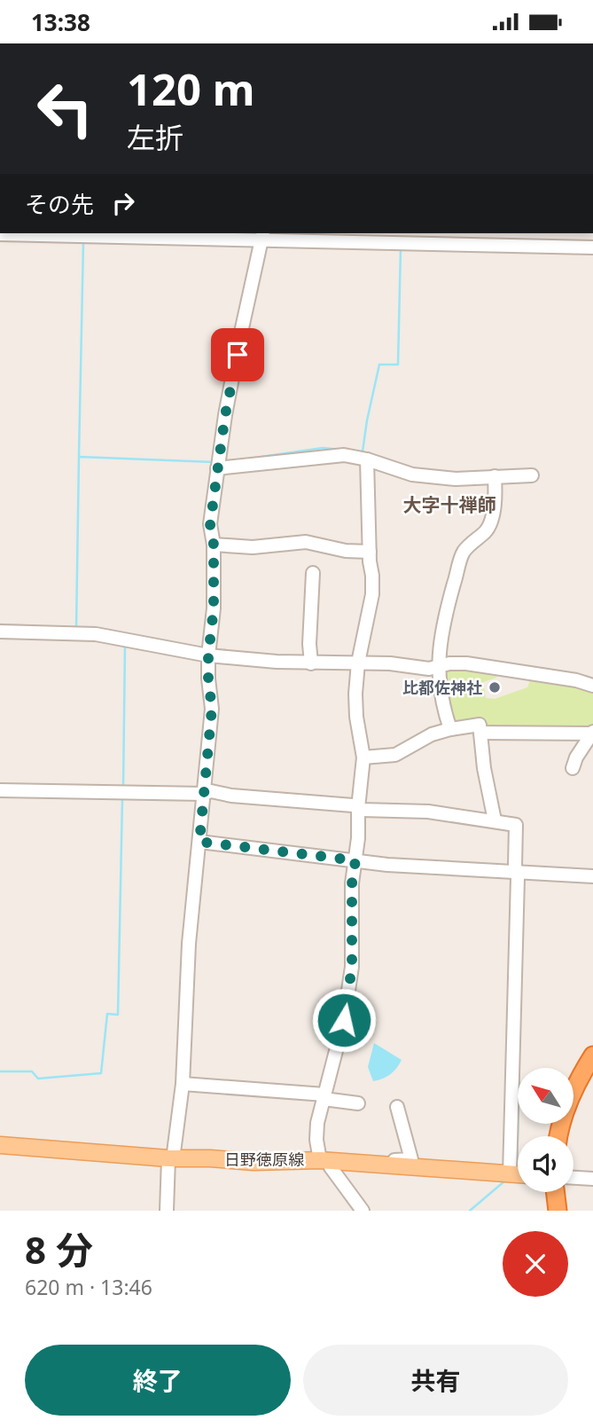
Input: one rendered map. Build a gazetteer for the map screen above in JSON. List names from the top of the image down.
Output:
{
  "streets": {
    "main road": ["日野徳原線"]
  },
  "districts": ["大字十禅師"],
  "places": ["比都佐神社"],
  "north": "top left",
  "page": {
    "status": "13:38",
    "turn": ["120 m", "左折"],
    "then": "その先",
    "heading": ["8 分", "620 m · 13:46"],
    "buttons": ["終了", "共有"]
  }
}
